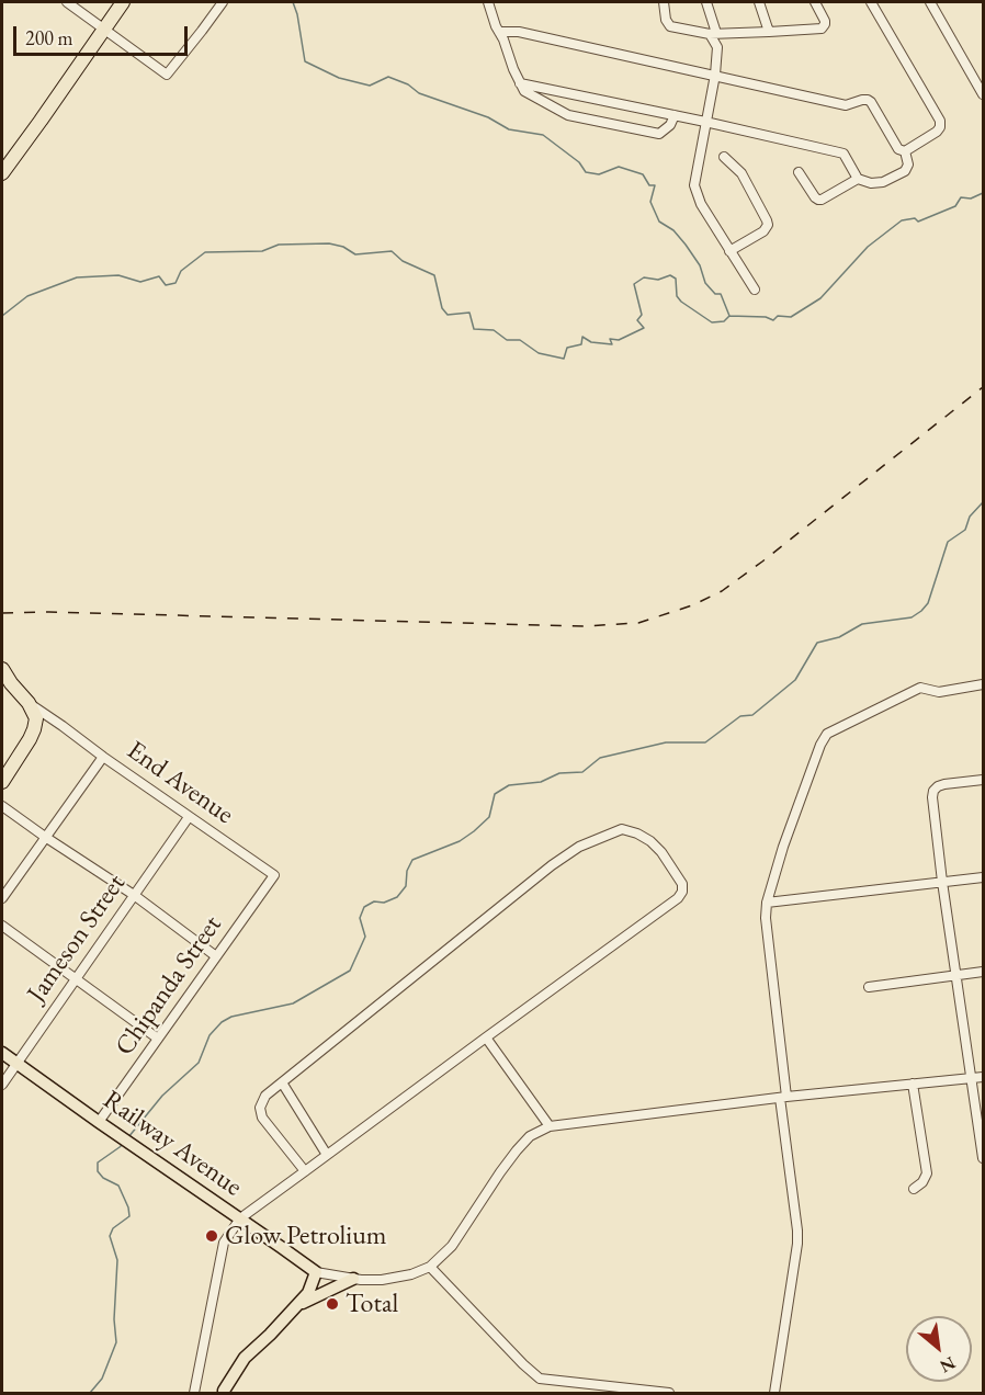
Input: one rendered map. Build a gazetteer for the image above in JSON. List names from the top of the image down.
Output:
{
  "streets": {
    "highway": ["End Avenue"],
    "main road": ["Railway Avenue"],
    "street": ["Jameson Street", "Chipanda Street"]
  },
  "crossings": [
    ["End Avenue", "Jameson Street"],
    ["End Avenue", "Chipanda Street"],
    ["Jameson Street", "Railway Avenue"],
    ["Chipanda Street", "Railway Avenue"]
  ],
  "places": ["Glow Petrolium", "Total"],
  "scale_bar": "200 m",
  "north": "bottom right"
}
